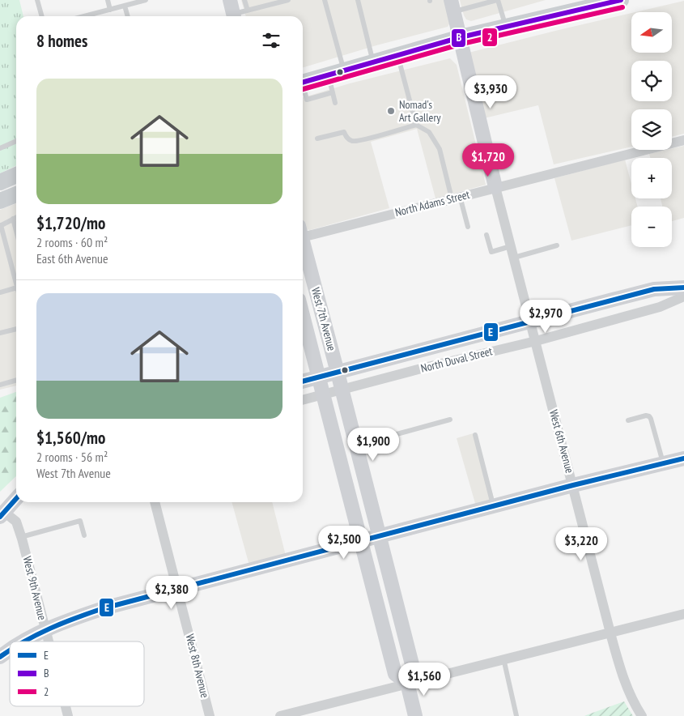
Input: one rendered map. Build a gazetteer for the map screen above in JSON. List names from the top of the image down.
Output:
{
  "streets": {
    "main road": ["West 7th Avenue", "North Duval Street"],
    "street": [
      "North Adams Street",
      "West 6th Avenue",
      "West 9th Avenue",
      "West 8th Avenue"
    ]
  },
  "crossings": [
    ["North Adams Street", "West 6th Avenue"],
    ["West 7th Avenue", "North Duval Street"],
    ["North Duval Street", "West 6th Avenue"]
  ],
  "places": ["Nomad's Art Gallery"],
  "lines": ["transit line B", "transit line 2", "transit line E"],
  "legend": ["E", "B", "2"],
  "north": "left",
  "page": {
    "map_buttons": ["+", "−"],
    "heading": "8 homes",
    "list": [
      {
        "name": "$1,720/mo",
        "note": "2 rooms · 60 m² · East 6th Avenue"
      },
      {
        "name": "$1,560/mo",
        "note": "2 rooms · 56 m² · West 7th Avenue"
      }
    ],
    "price": [
      "$3,930",
      "$1,720",
      "$2,970",
      "$1,900",
      "$2,500",
      "$3,220",
      "$2,380",
      "$1,560"
    ]
  }
}
